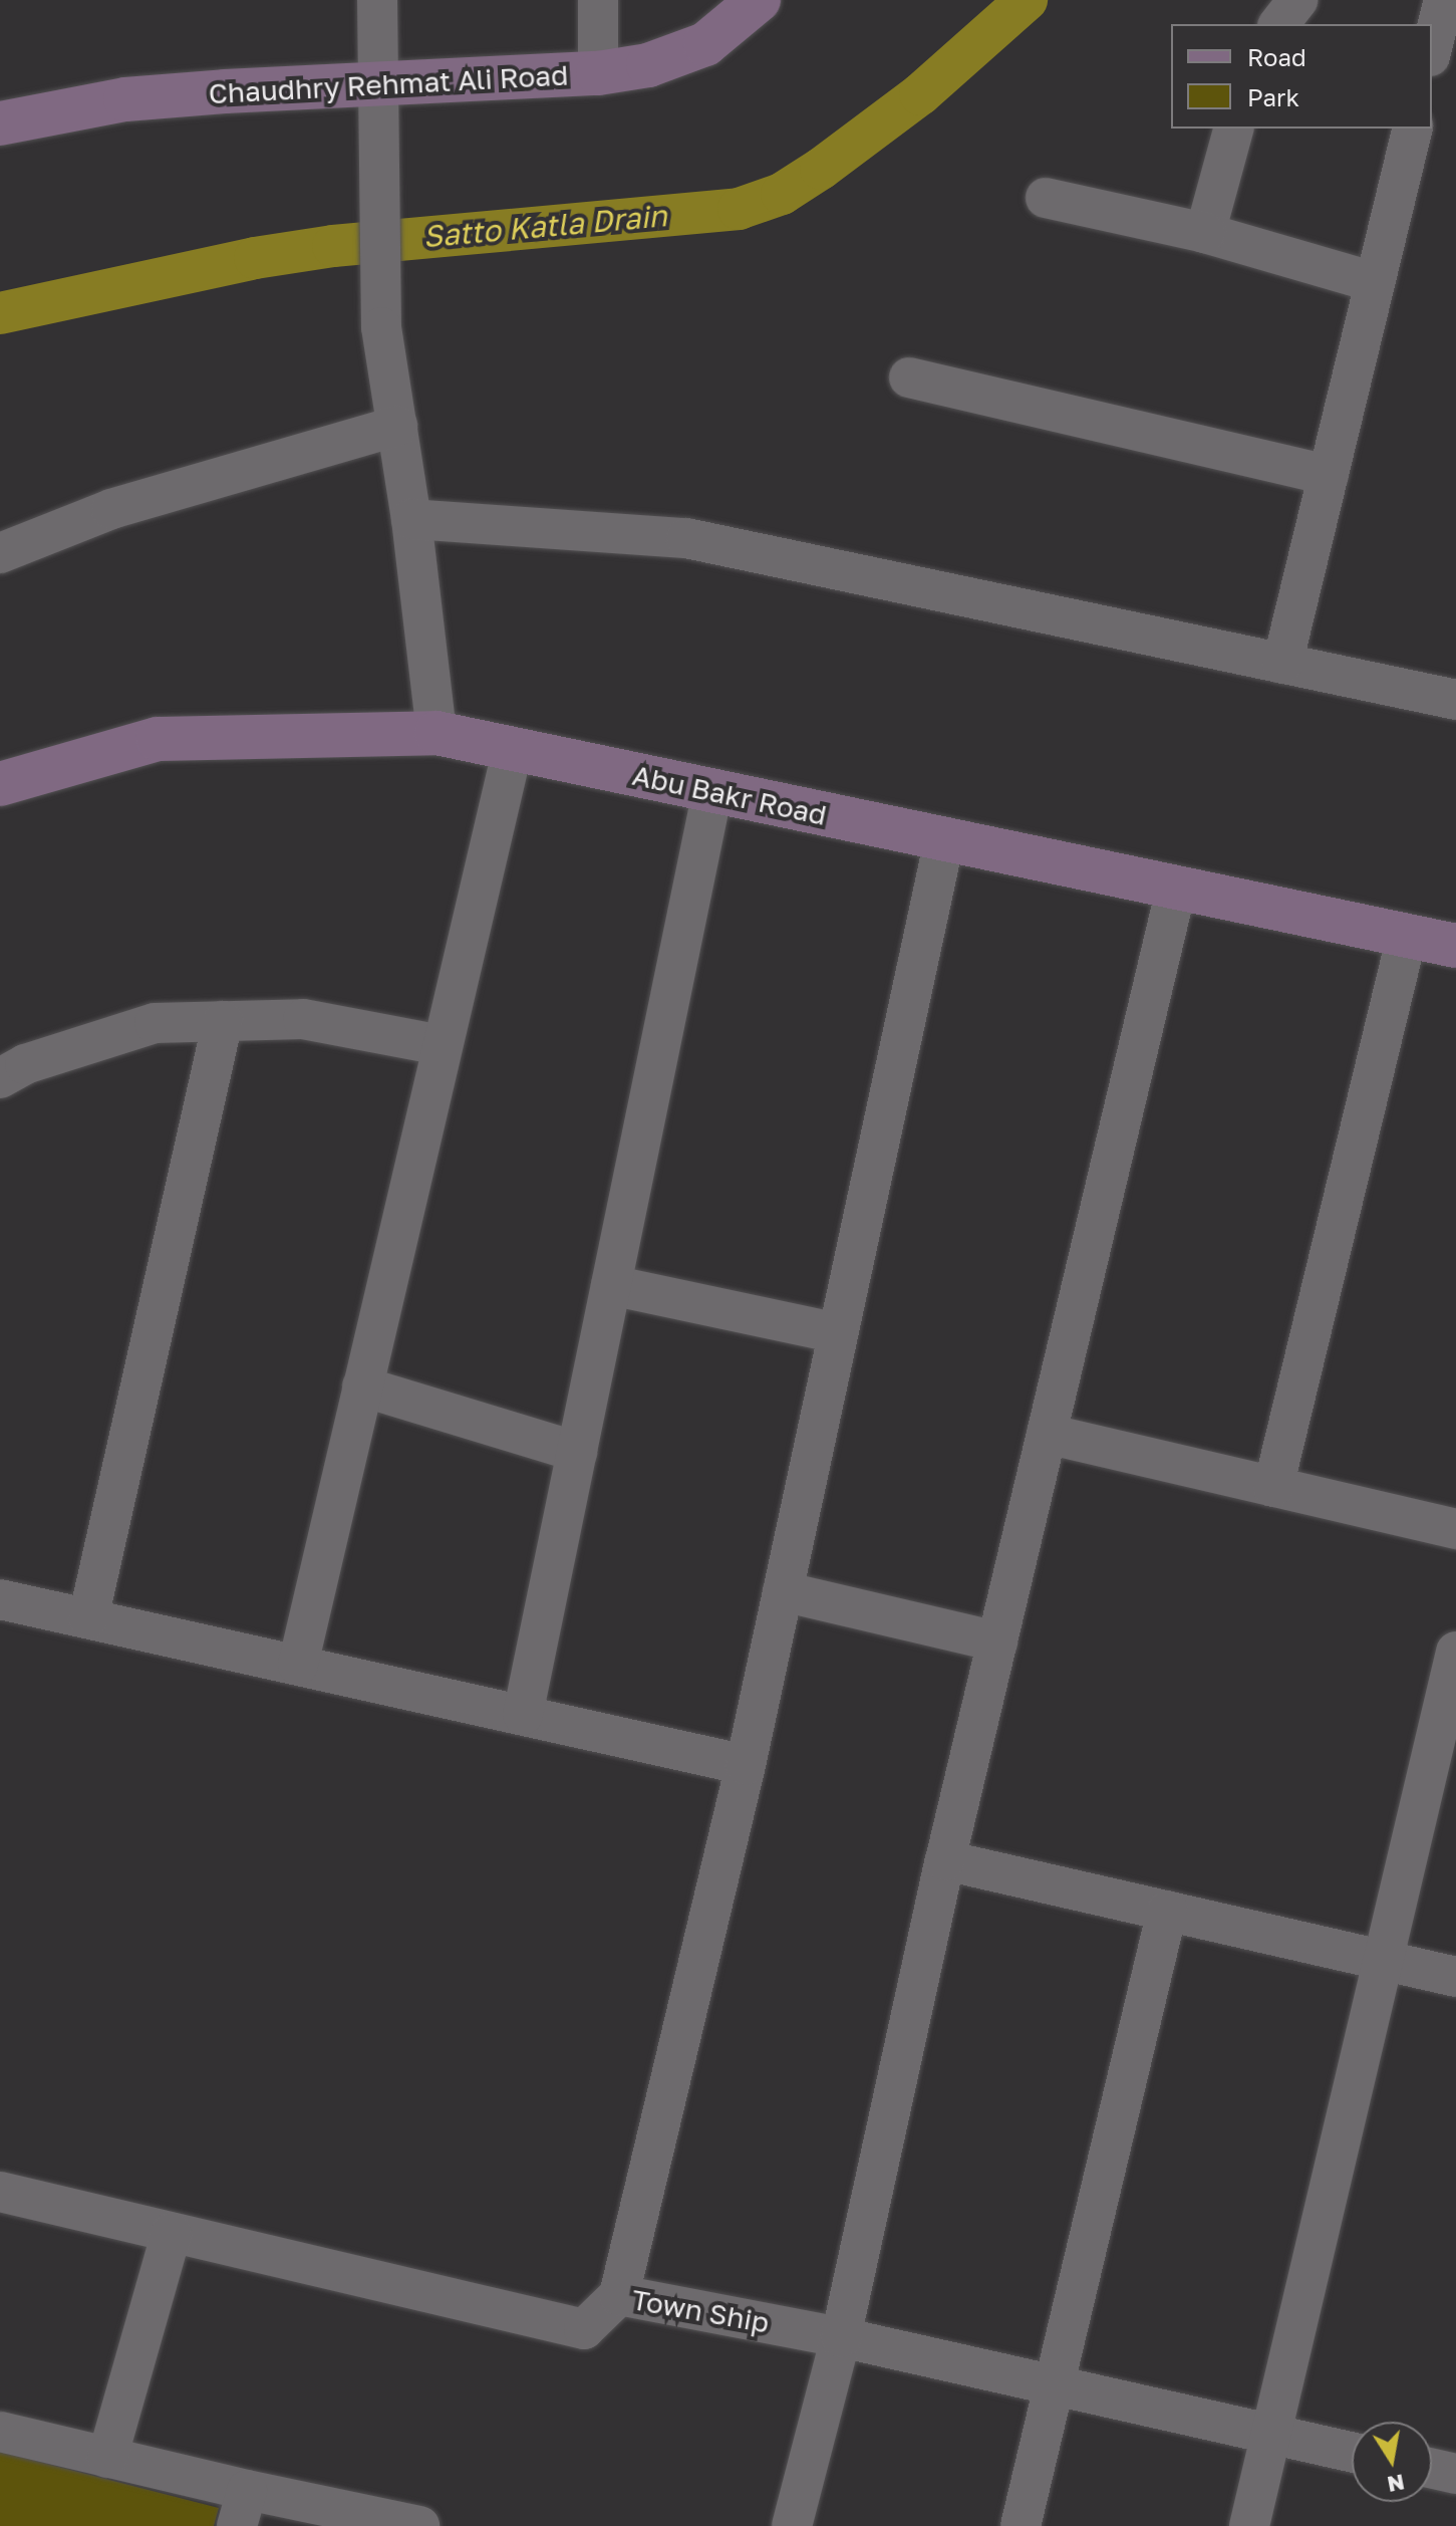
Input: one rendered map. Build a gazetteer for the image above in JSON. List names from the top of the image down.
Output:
{
  "streets": {
    "street": ["Chaudhry Rehmat Ali Road", "Abu Bakr Road", "Town Ship"]
  },
  "water": ["Satto Katla Drain"],
  "legend": ["Road", "Park"],
  "north": "bottom"
}
